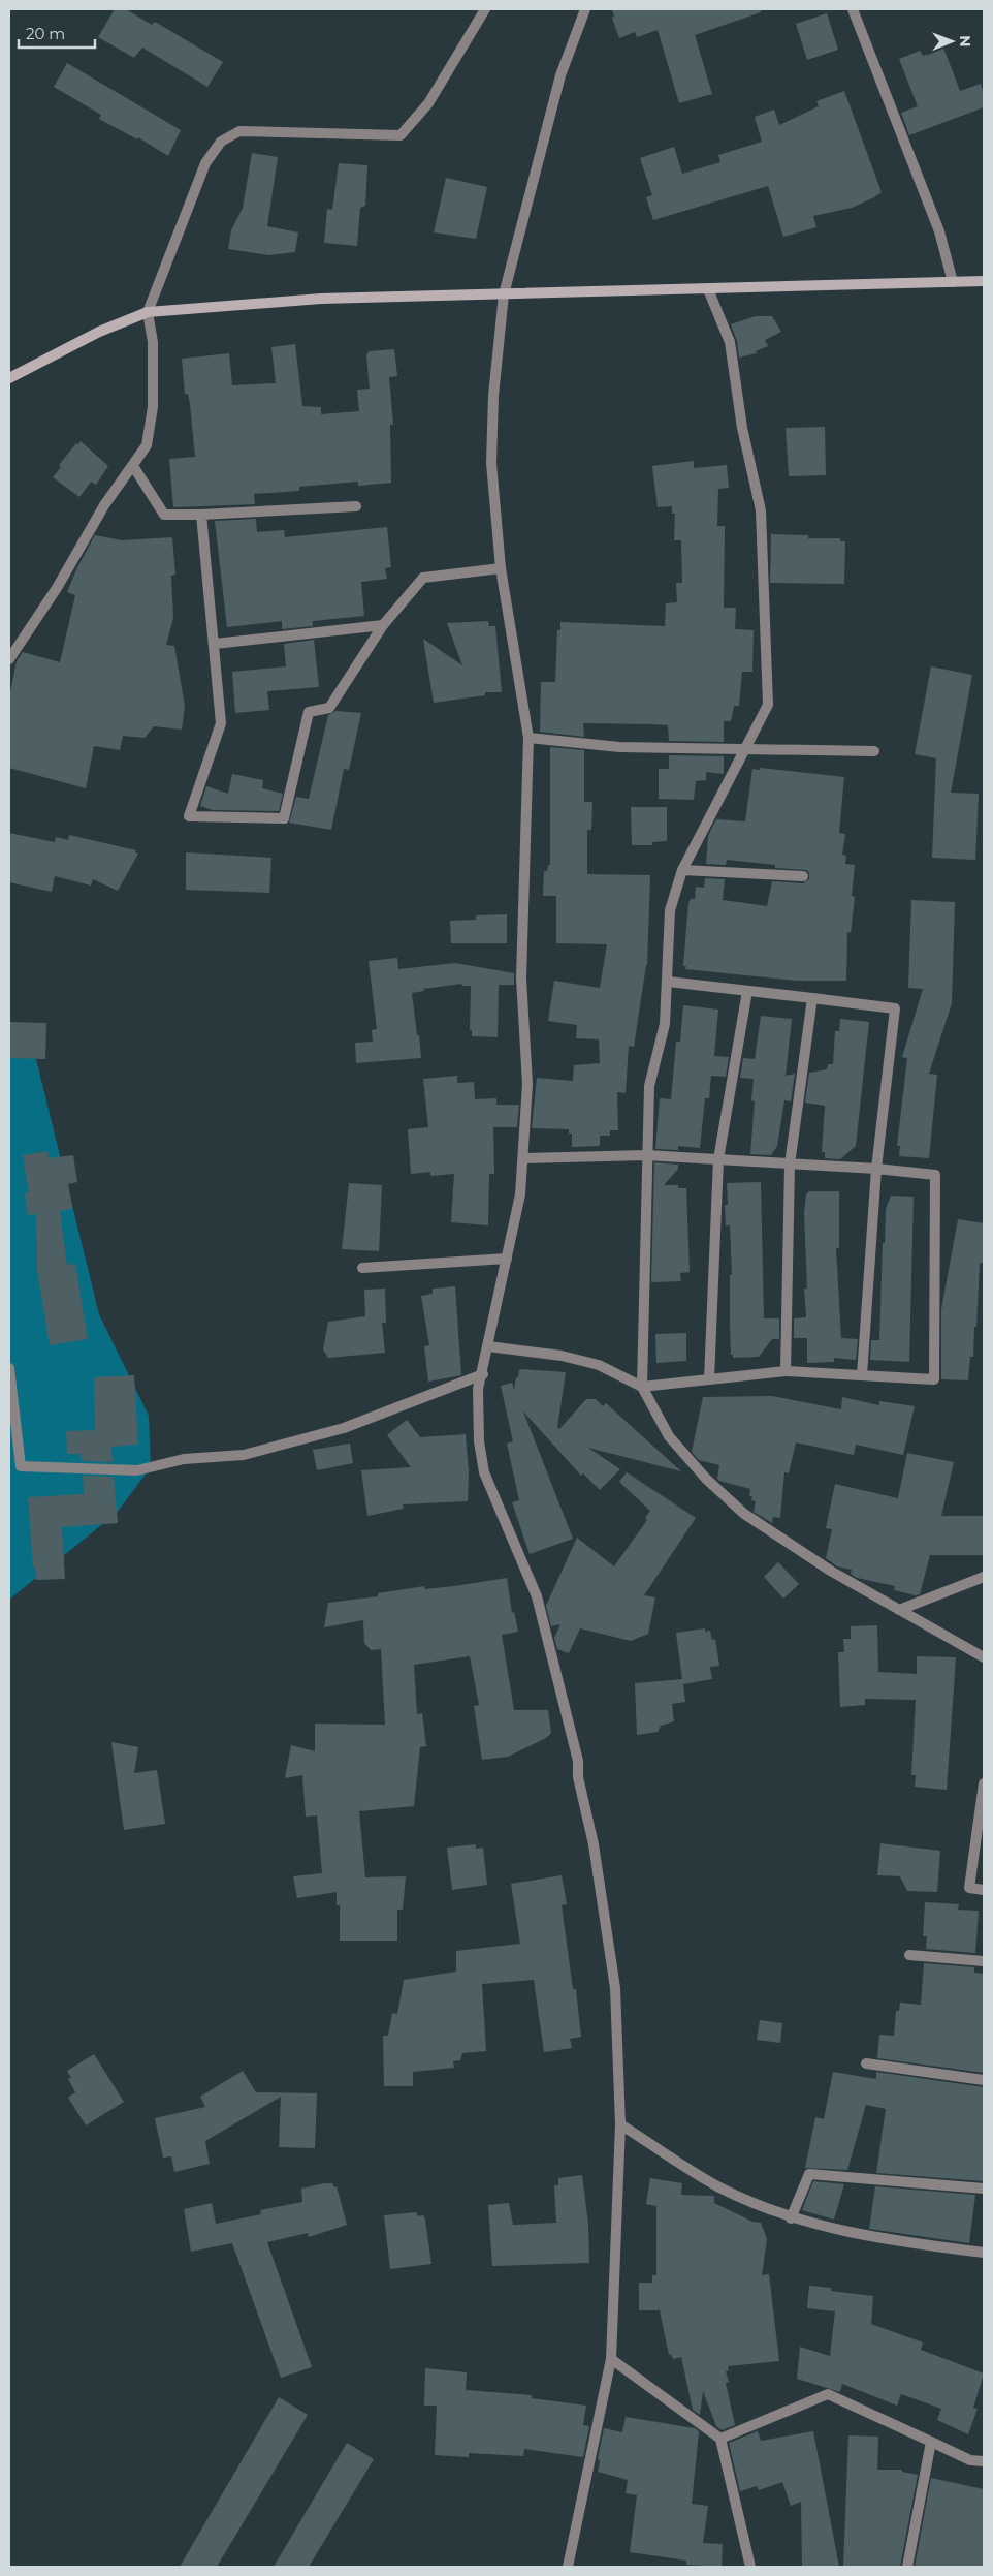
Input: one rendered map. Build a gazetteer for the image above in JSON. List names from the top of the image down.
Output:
{
  "scale_bar": "20 m",
  "north": "right"
}
